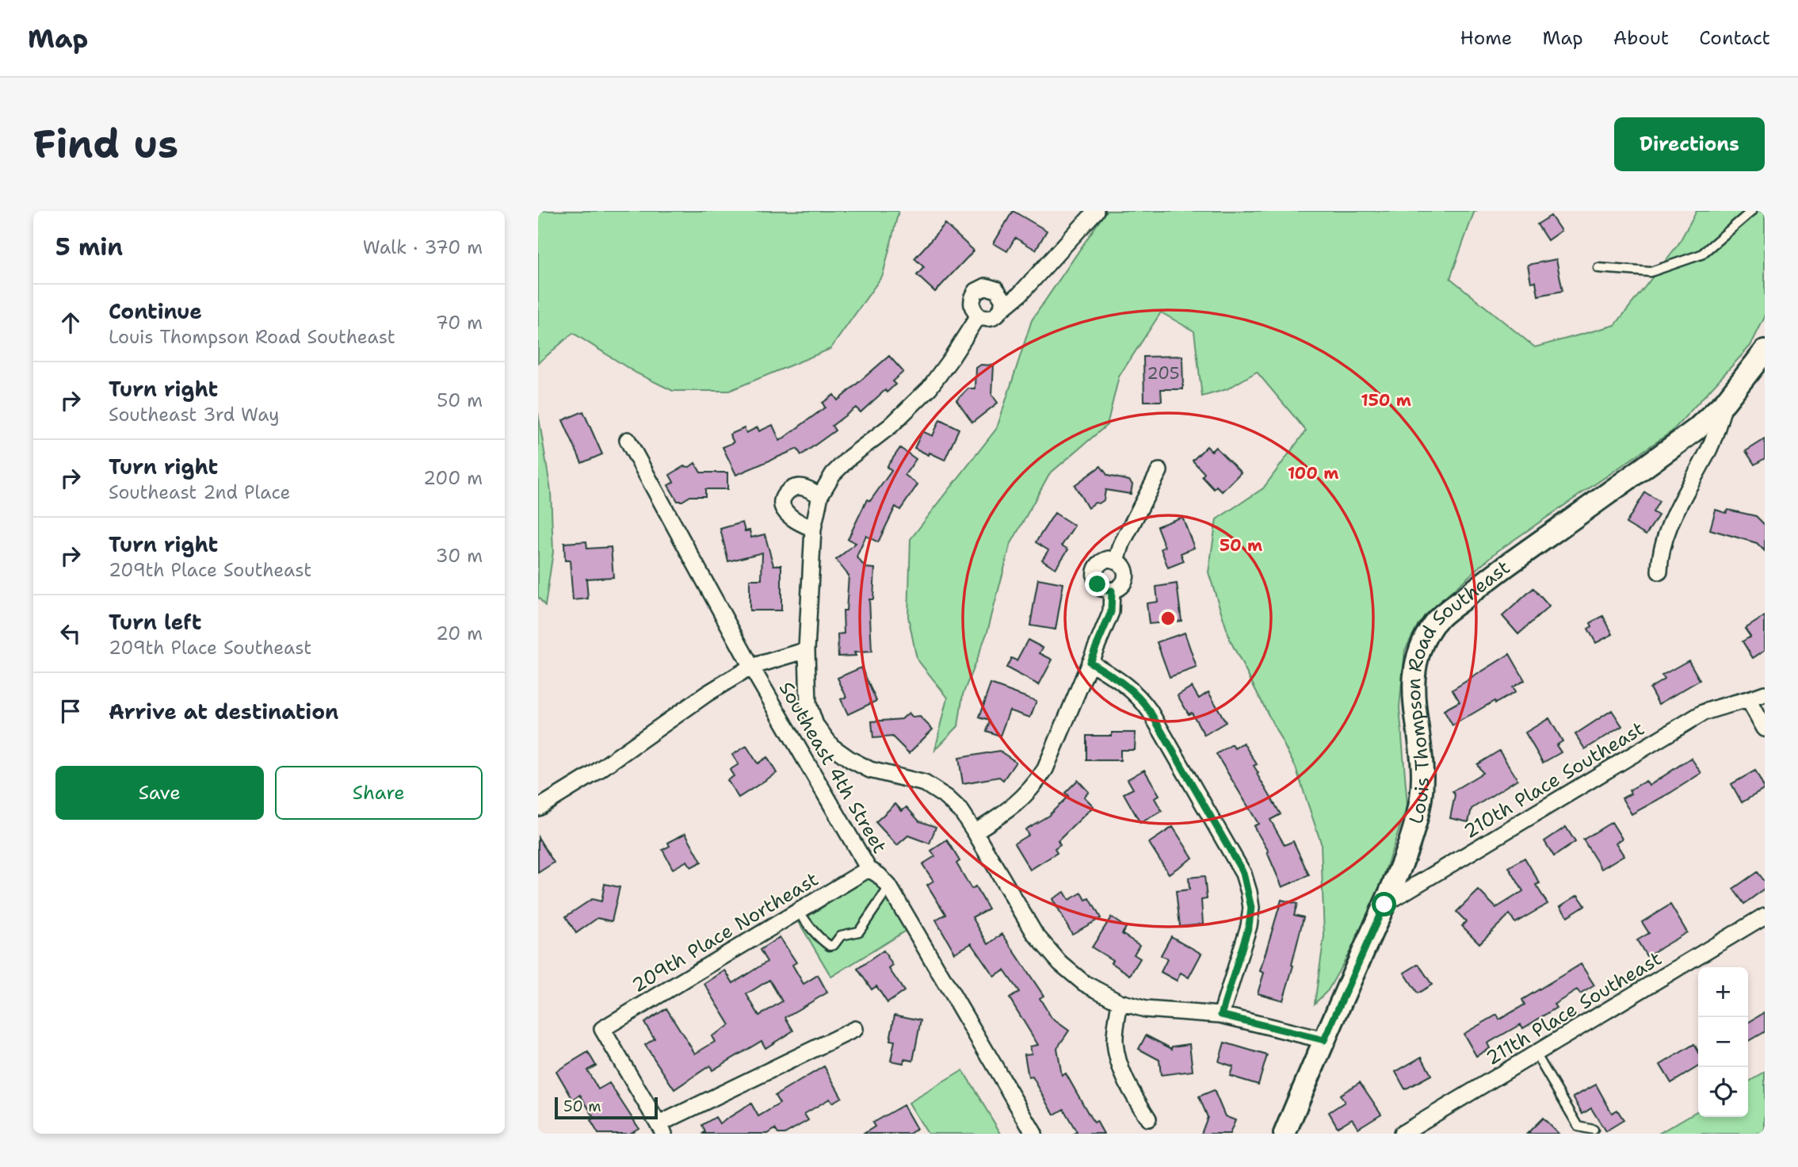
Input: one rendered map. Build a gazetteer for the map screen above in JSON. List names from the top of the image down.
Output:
{
  "streets": {
    "street": [
      "Louis Thompson Road Southeast",
      "Southeast 4th Street",
      "210th Place Southeast",
      "209th Place Northeast",
      "211th Place Southeast"
    ]
  },
  "crossings": [
    ["Louis Thompson Road Southeast", "210th Place Southeast"],
    ["Southeast 4th Street", "209th Place Northeast"]
  ],
  "house_numbers": ["205"],
  "scale_bar": "50 m",
  "page": {
    "header": "Map",
    "nav": [
      "Home",
      "Map",
      "About",
      "Contact"
    ],
    "buttons": [
      "Directions",
      ["Save", "Share"]
    ],
    "title": "Find us",
    "heading": ["5 min", "Walk · 370 m"],
    "list": [
      ["Continue", "Louis Thompson Road Southeast", "70 m"],
      ["Turn right", "Southeast 3rd Way", "50 m"],
      ["Turn right", "Southeast 2nd Place", "200 m"],
      ["Turn right", "209th Place Southeast", "30 m"],
      ["Turn left", "209th Place Southeast", "20 m"],
      "Arrive at destination"
    ],
    "map_buttons": ["+", "−"],
    "scale": "50 m"
  },
  "rings": ["150 m", "100 m", "50 m"]
}
